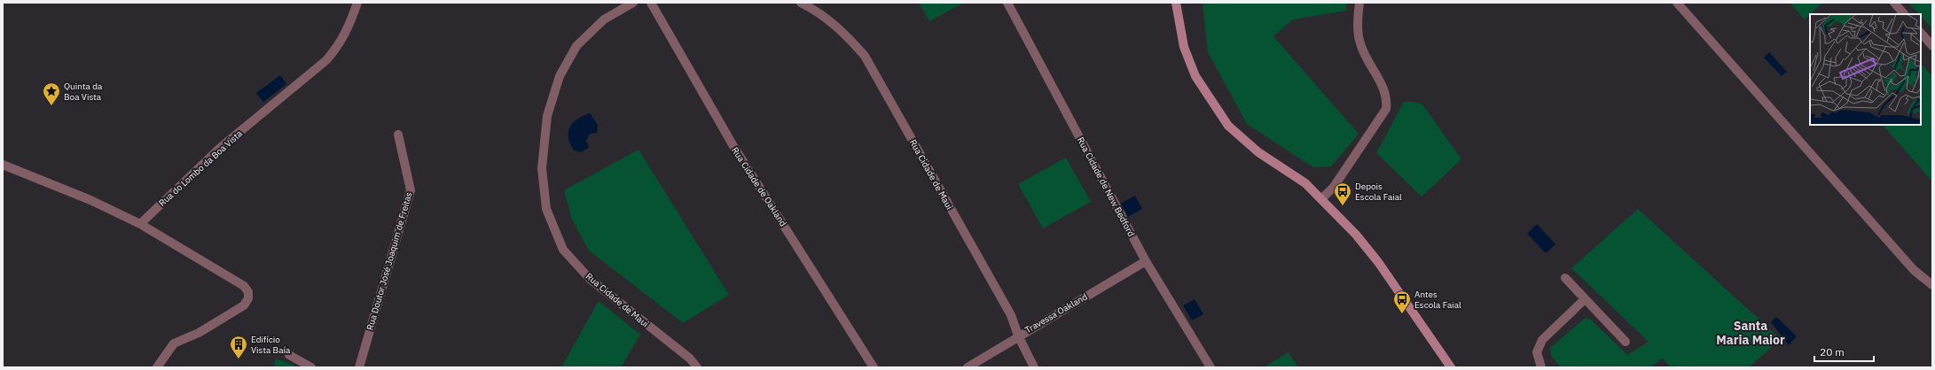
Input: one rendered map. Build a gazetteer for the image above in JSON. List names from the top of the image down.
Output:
{
  "streets": {
    "street": [
      "Rua do Lombo da Boa Vista",
      "Rua Cidade de Maui",
      "Rua Cidade de Oakland",
      "Rua Cidade de New Bedford",
      "Rua Doutor José Joaquim de Freitas",
      "Travessa Oakland"
    ]
  },
  "crossings": [
    ["Rua Cidade de Maui", "Travessa Oakland"],
    ["Rua Cidade de New Bedford", "Travessa Oakland"]
  ],
  "districts": ["Santa Maria Maior"],
  "places": {
    "place": ["Quinta da Boa Vista"],
    "bus stop": ["Depois Escola Faial", "Antes Escola Faial"],
    "building": ["Edifício Vista Baía"]
  },
  "scale_bar": "20 m"
}
